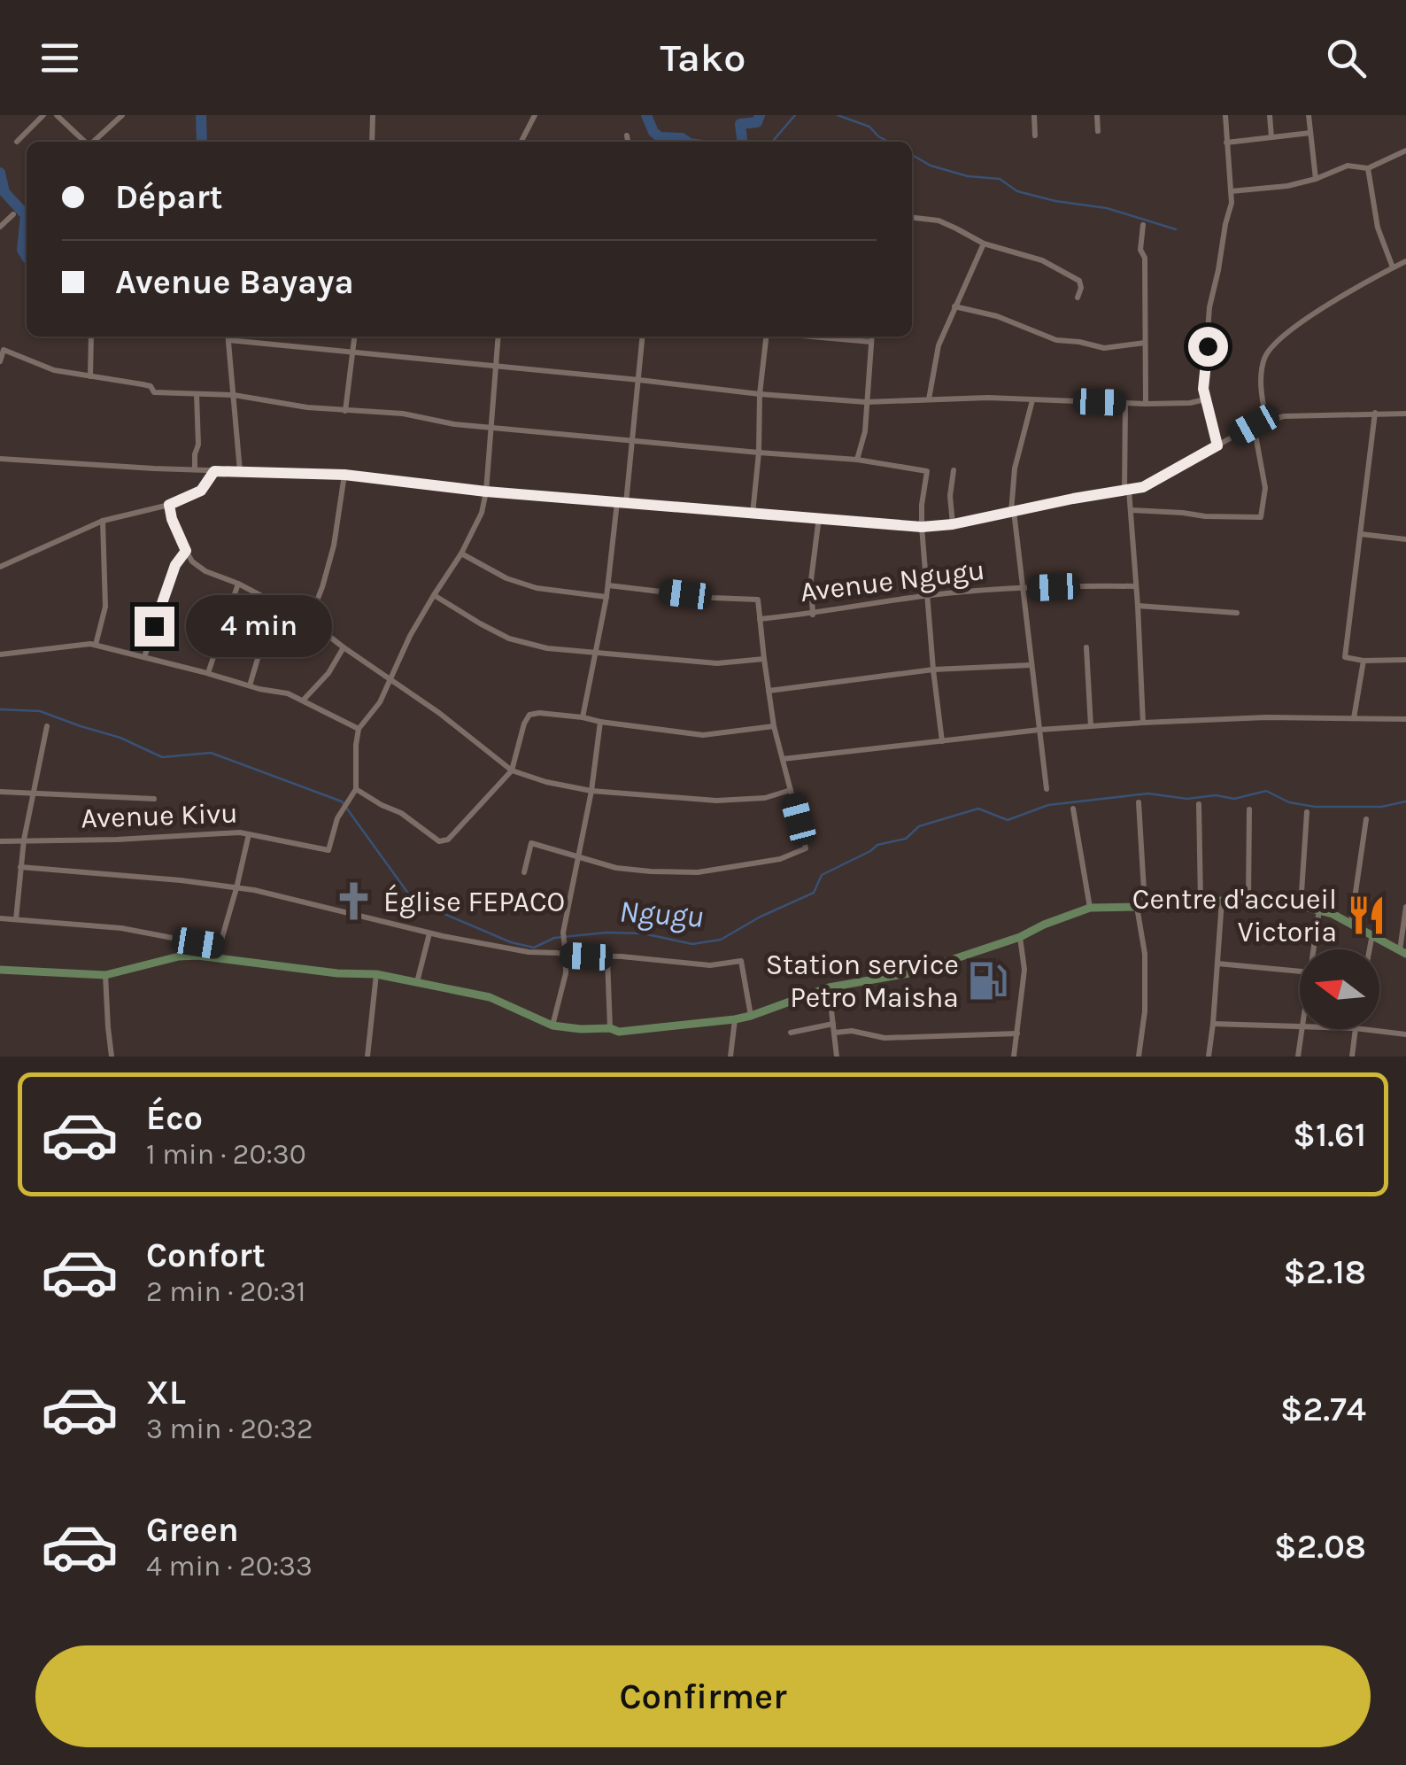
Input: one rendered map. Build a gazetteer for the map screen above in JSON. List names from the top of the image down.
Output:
{
  "streets": {
    "street": ["Avenue Ngugu", "Avenue Kivu"]
  },
  "water": ["Ngugu"],
  "places": {
    "church": ["Église FEPACO"],
    "restaurant": ["Centre d'accueil Victoria"],
    "fuel station": ["Station service Petro Maisha"]
  },
  "north": "left",
  "page": {
    "header": "Tako",
    "banner": ["Départ", "Avenue Bayaya"],
    "bubble": "4 min",
    "list": [
      {
        "name": "Éco",
        "note": "1 min · 20:30",
        "value": "$1.61"
      },
      {
        "name": "Confort",
        "note": "2 min · 20:31",
        "value": "$2.18"
      },
      {
        "name": "XL",
        "note": "3 min · 20:32",
        "value": "$2.74"
      },
      {
        "name": "Green",
        "note": "4 min · 20:33",
        "value": "$2.08"
      }
    ],
    "buttons": "Confirmer"
  }
}
